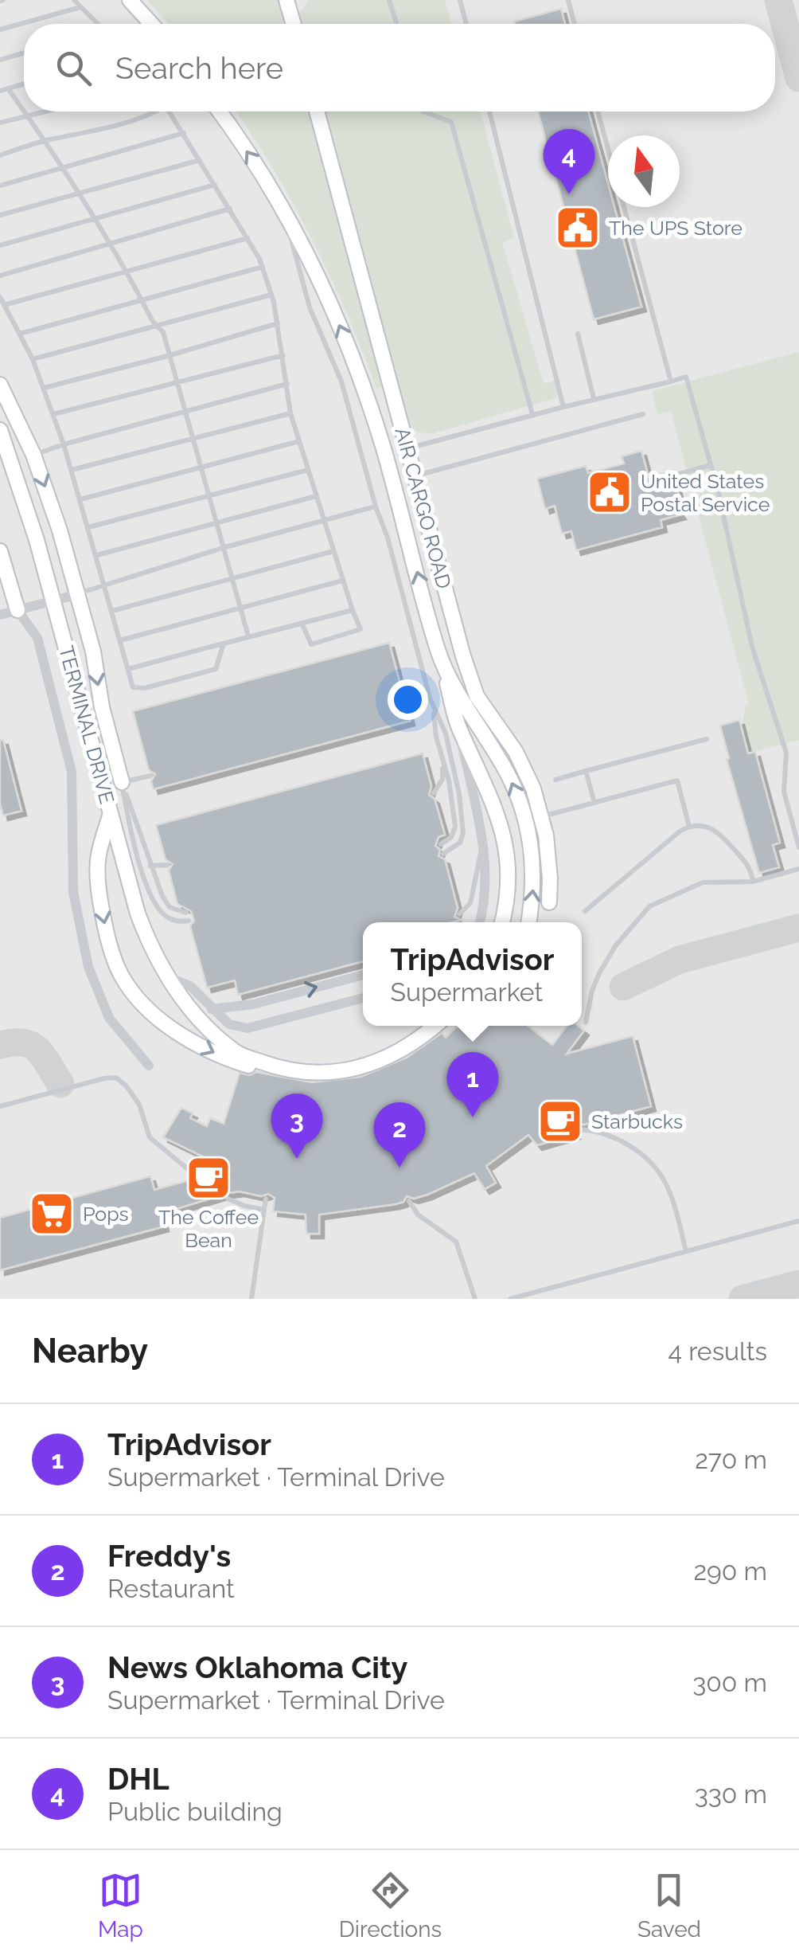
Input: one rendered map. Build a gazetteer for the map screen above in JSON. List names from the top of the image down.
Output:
{
  "streets": {
    "main road": ["AIR CARGO ROAD", "TERMINAL DRIVE"]
  },
  "places": {
    "public building": ["The UPS Store", "United States Postal Service"],
    "cafe": ["Starbucks", "The Coffee Bean"],
    "supermarket": ["Pops"]
  },
  "north": "top",
  "page": {
    "search": "Search here",
    "pins": [
      "4",
      "1",
      "3",
      "2"
    ],
    "popup": ["TripAdvisor", "Supermarket"],
    "heading": ["Nearby", "4 results"],
    "list": [
      {
        "mark": "1",
        "name": "TripAdvisor",
        "note": "Supermarket · Terminal Drive",
        "value": "270 m"
      },
      {
        "mark": "2",
        "name": "Freddy's",
        "note": "Restaurant",
        "value": "290 m"
      },
      {
        "mark": "3",
        "name": "News Oklahoma City",
        "note": "Supermarket · Terminal Drive",
        "value": "300 m"
      },
      {
        "mark": "4",
        "name": "DHL",
        "note": "Public building",
        "value": "330 m"
      }
    ],
    "nav": ["Map", "Directions", "Saved"]
  }
}
